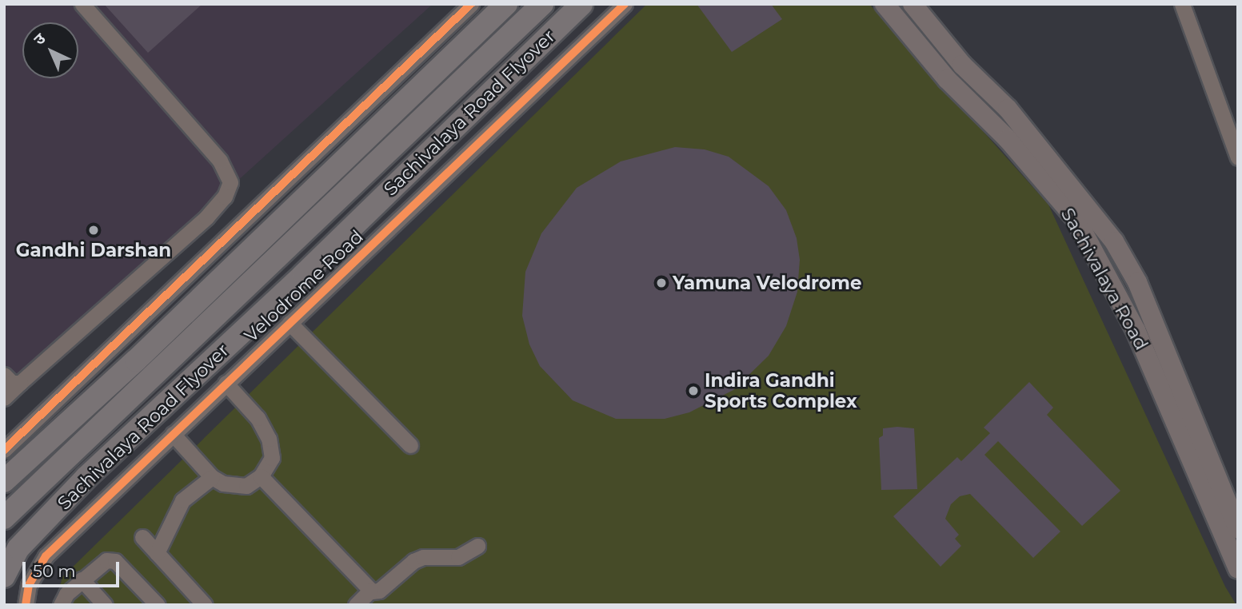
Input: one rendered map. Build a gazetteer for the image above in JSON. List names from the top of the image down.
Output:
{
  "streets": {
    "highway": ["Sachivalaya Road Flyover"],
    "main road": ["Sachivalaya Road"],
    "street": ["Velodrome Road"]
  },
  "places": ["Gandhi Darshan", "Yamuna Velodrome", "Indira Gandhi Sports Complex"],
  "scale_bar": "50 m",
  "north": "top left"
}
